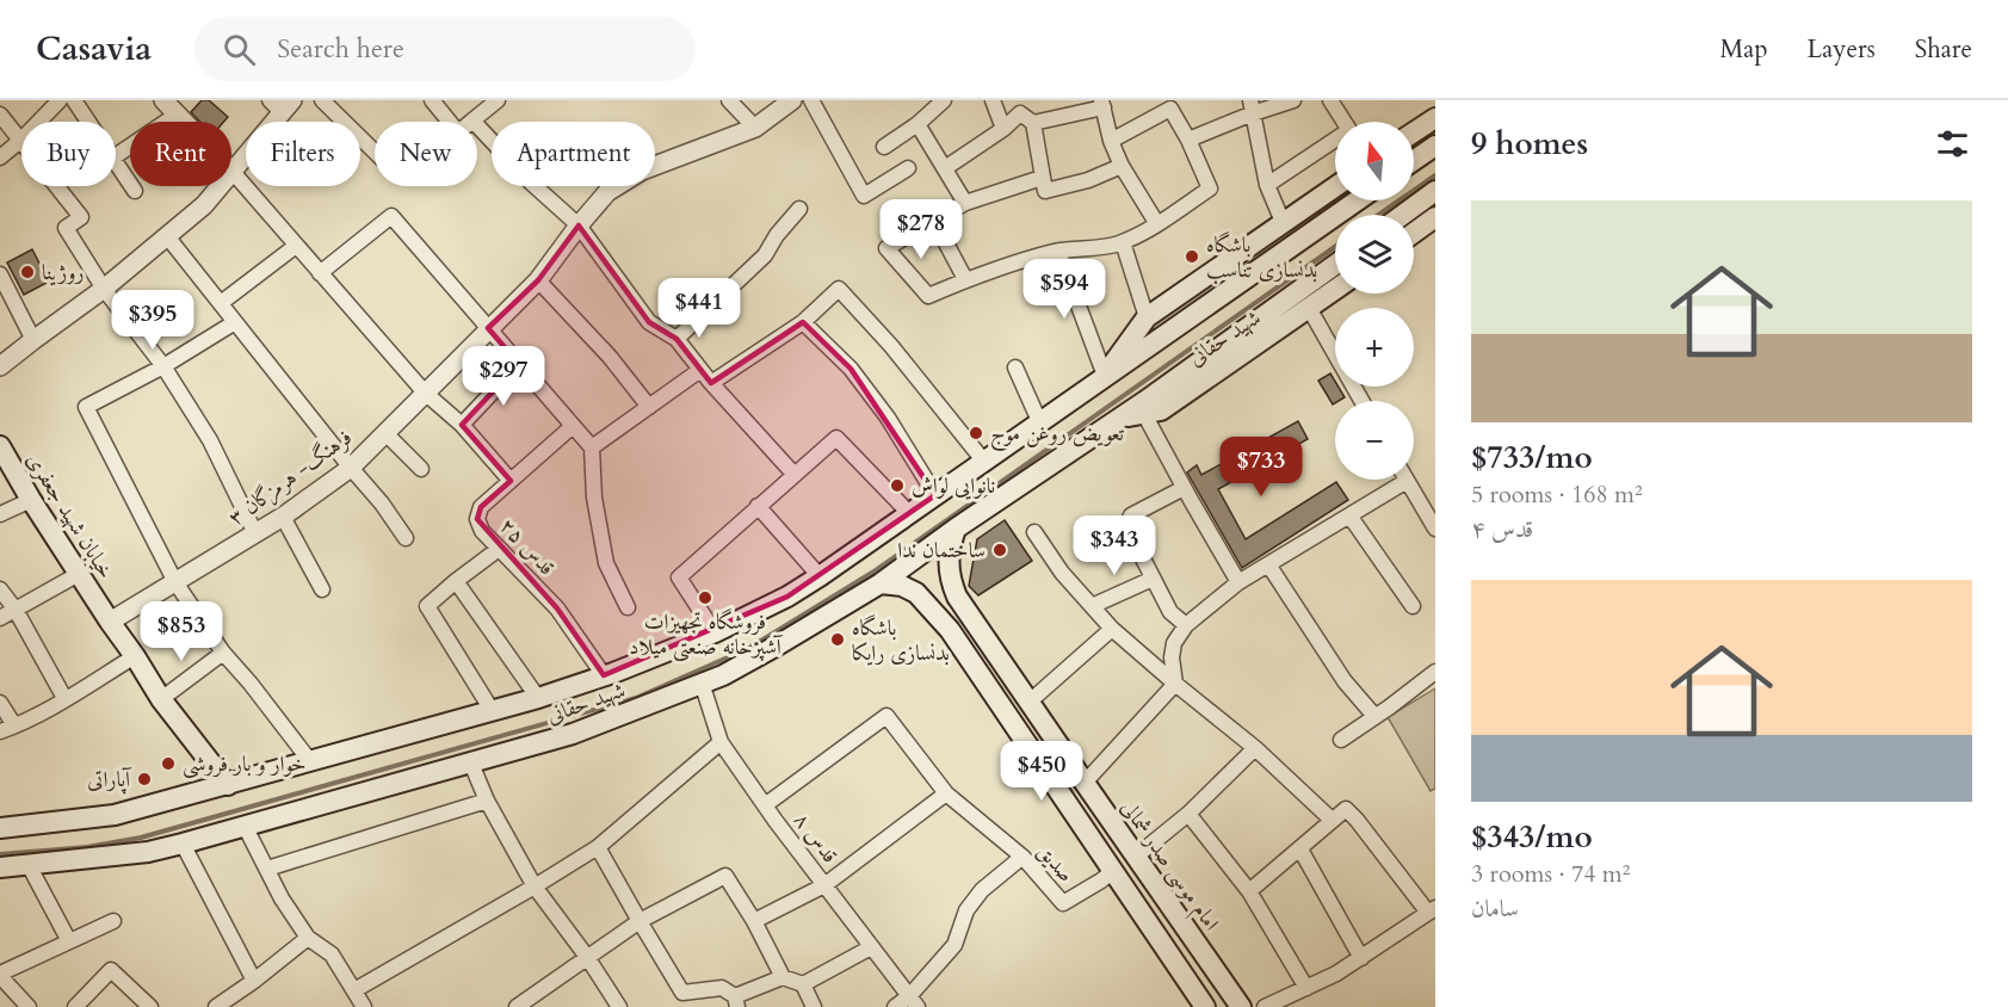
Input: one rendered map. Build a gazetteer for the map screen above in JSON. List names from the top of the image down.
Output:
{
  "streets": {
    "main road": ["شهید حقانی", "خیابان شهید جعفری", "امام موسی صدر شمالی"],
    "street": [
      "فرهنگ- هرمزگان ۳",
      "قدس ۲۵",
      "قدس ۸",
      "صدیق"
    ]
  },
  "crossings": [
    ["شهید حقانی", "خیابان شهید جعفری"],
    ["شهید حقانی", "قدس ۲۵"],
    ["شهید حقانی", "قدس ۸"],
    ["شهید حقانی", "امام موسی صدر شمالی"],
    ["فرهنگ- هرمزگان ۳", "خیابان شهید جعفری"],
    ["قدس ۸", "صدیق"]
  ],
  "places": [
    "باشگاه بدنسازی تناسب",
    "روژینا",
    "تعویض روغن موج",
    "نانوایی لواش",
    "ساختمان ندا",
    "فروشگاه تجهیزات آشپزخانه صنعتی میلاد",
    "باشگاه بدنسازی رایکا",
    "خوار و بار فروشی",
    "آپاراتی"
  ],
  "north": "top",
  "page": {
    "header": "Casavia",
    "search": "Search here",
    "nav": ["Map", "Layers", "Share"],
    "heading": "9 homes",
    "map_buttons": ["+", "−"],
    "chip": [
      "Buy",
      "Rent",
      "Filters",
      "New",
      "Apartment"
    ],
    "list": [
      {
        "name": "$733/mo",
        "note": "5 rooms · 168 m² · قدس ۴"
      },
      {
        "name": "$343/mo",
        "note": "3 rooms · 74 m² · سامان"
      }
    ],
    "price": [
      "$278",
      "$594",
      "$441",
      "$395",
      "$297",
      "$733",
      "$343",
      "$853",
      "$450"
    ]
  }
}
